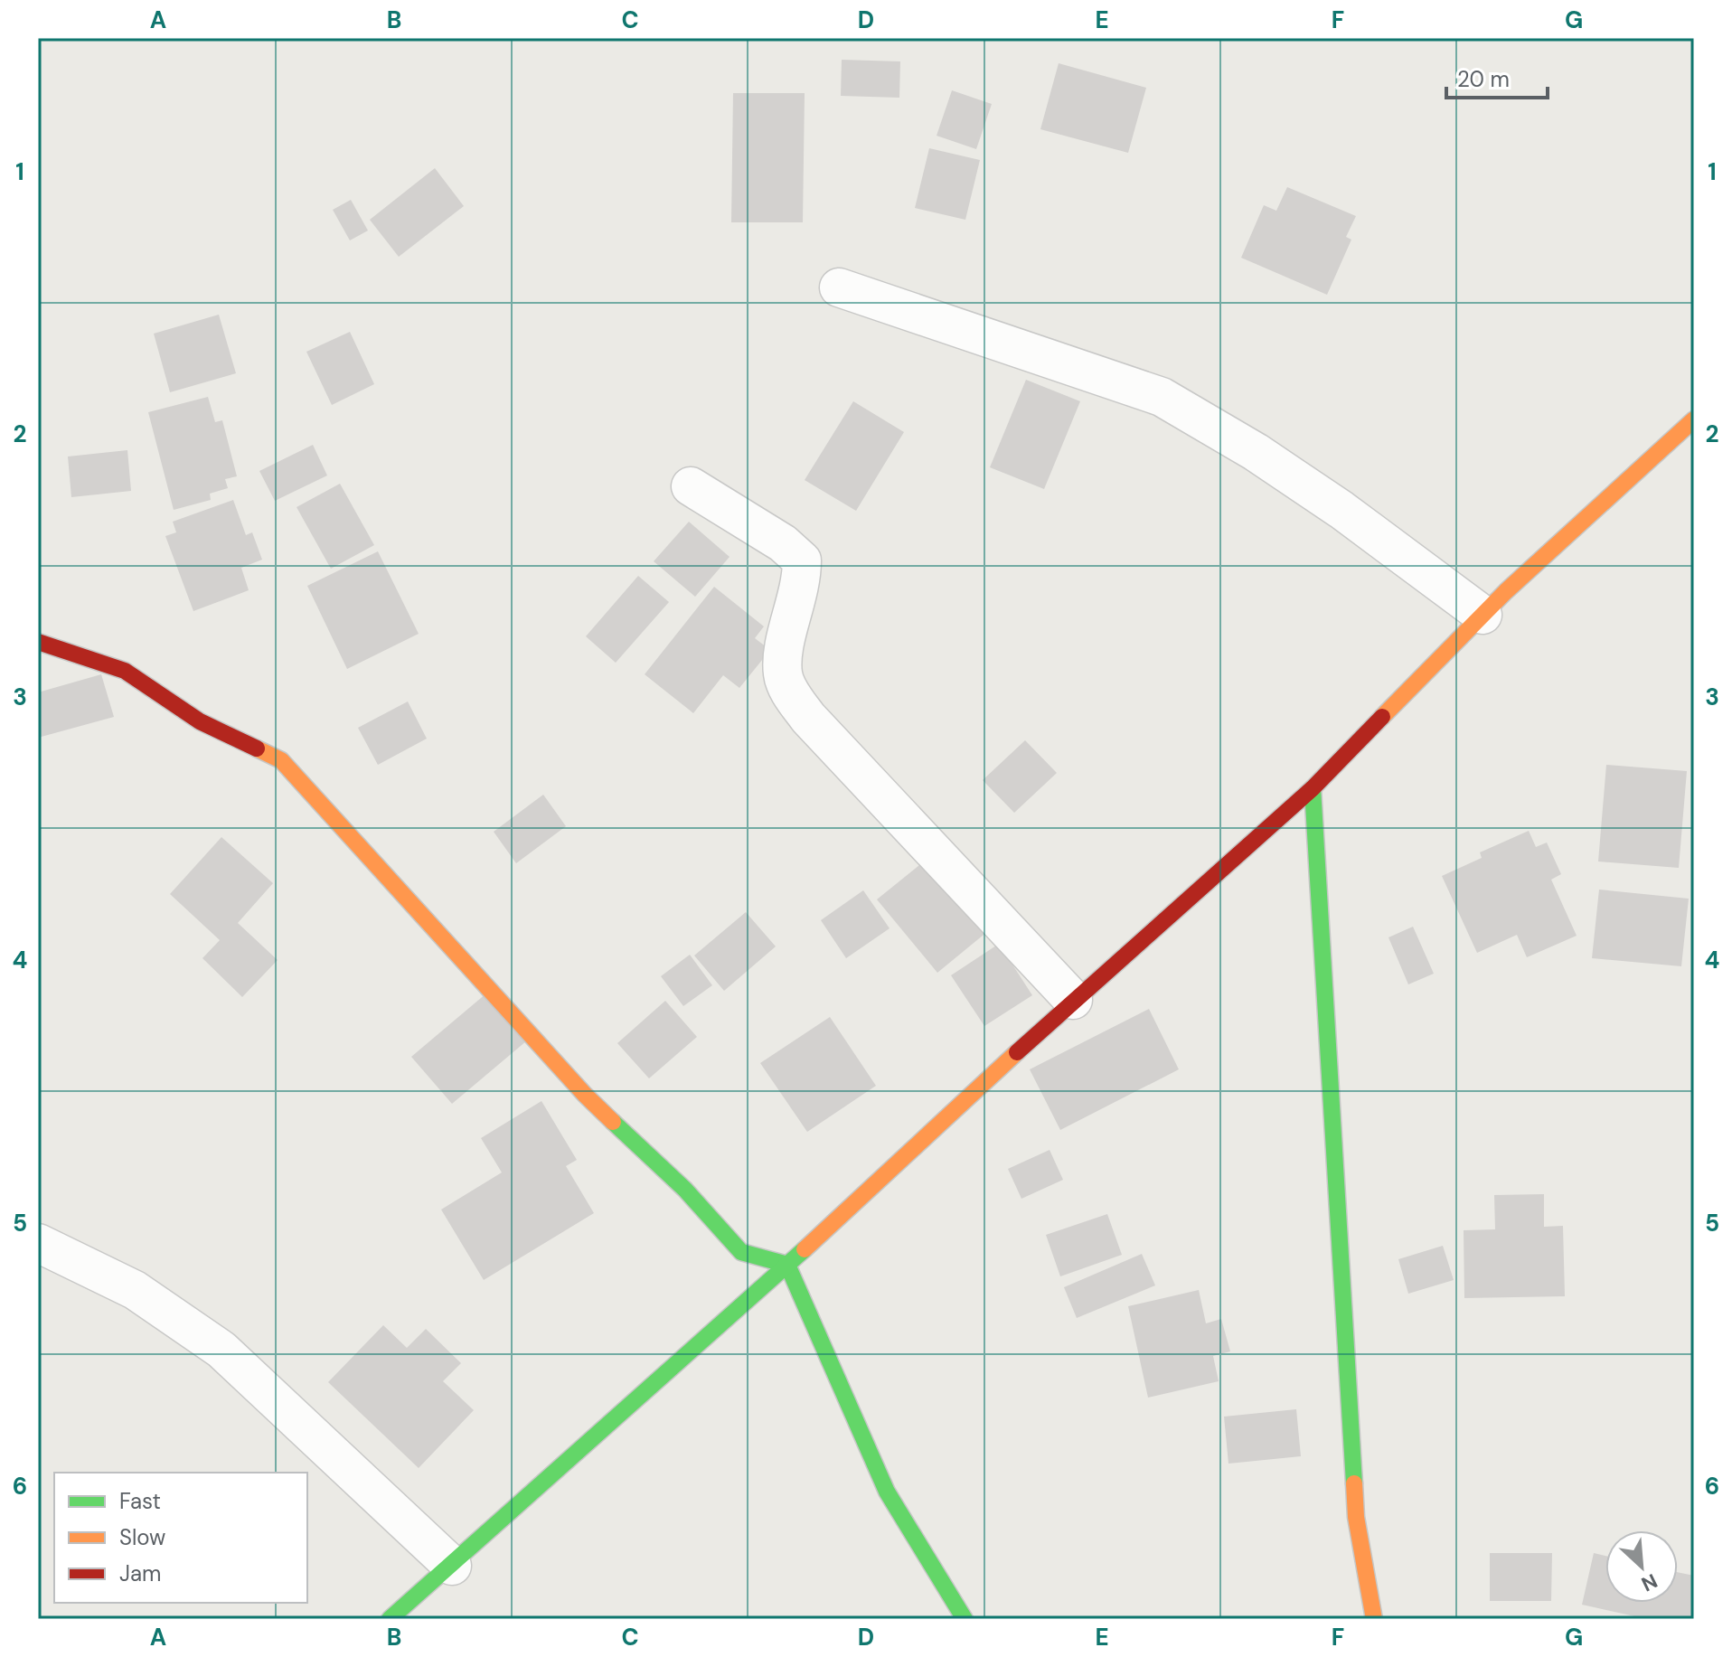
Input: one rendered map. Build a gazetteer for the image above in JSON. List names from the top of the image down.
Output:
{
  "legend": ["Fast", "Slow", "Jam"],
  "scale_bar": "20 m",
  "north": "bottom right",
  "grid": {
    "columns": [
      "A",
      "B",
      "C",
      "D",
      "E",
      "F",
      "G"
    ],
    "rows": [
      "1",
      "2",
      "3",
      "4",
      "5",
      "6"
    ]
  }
}
